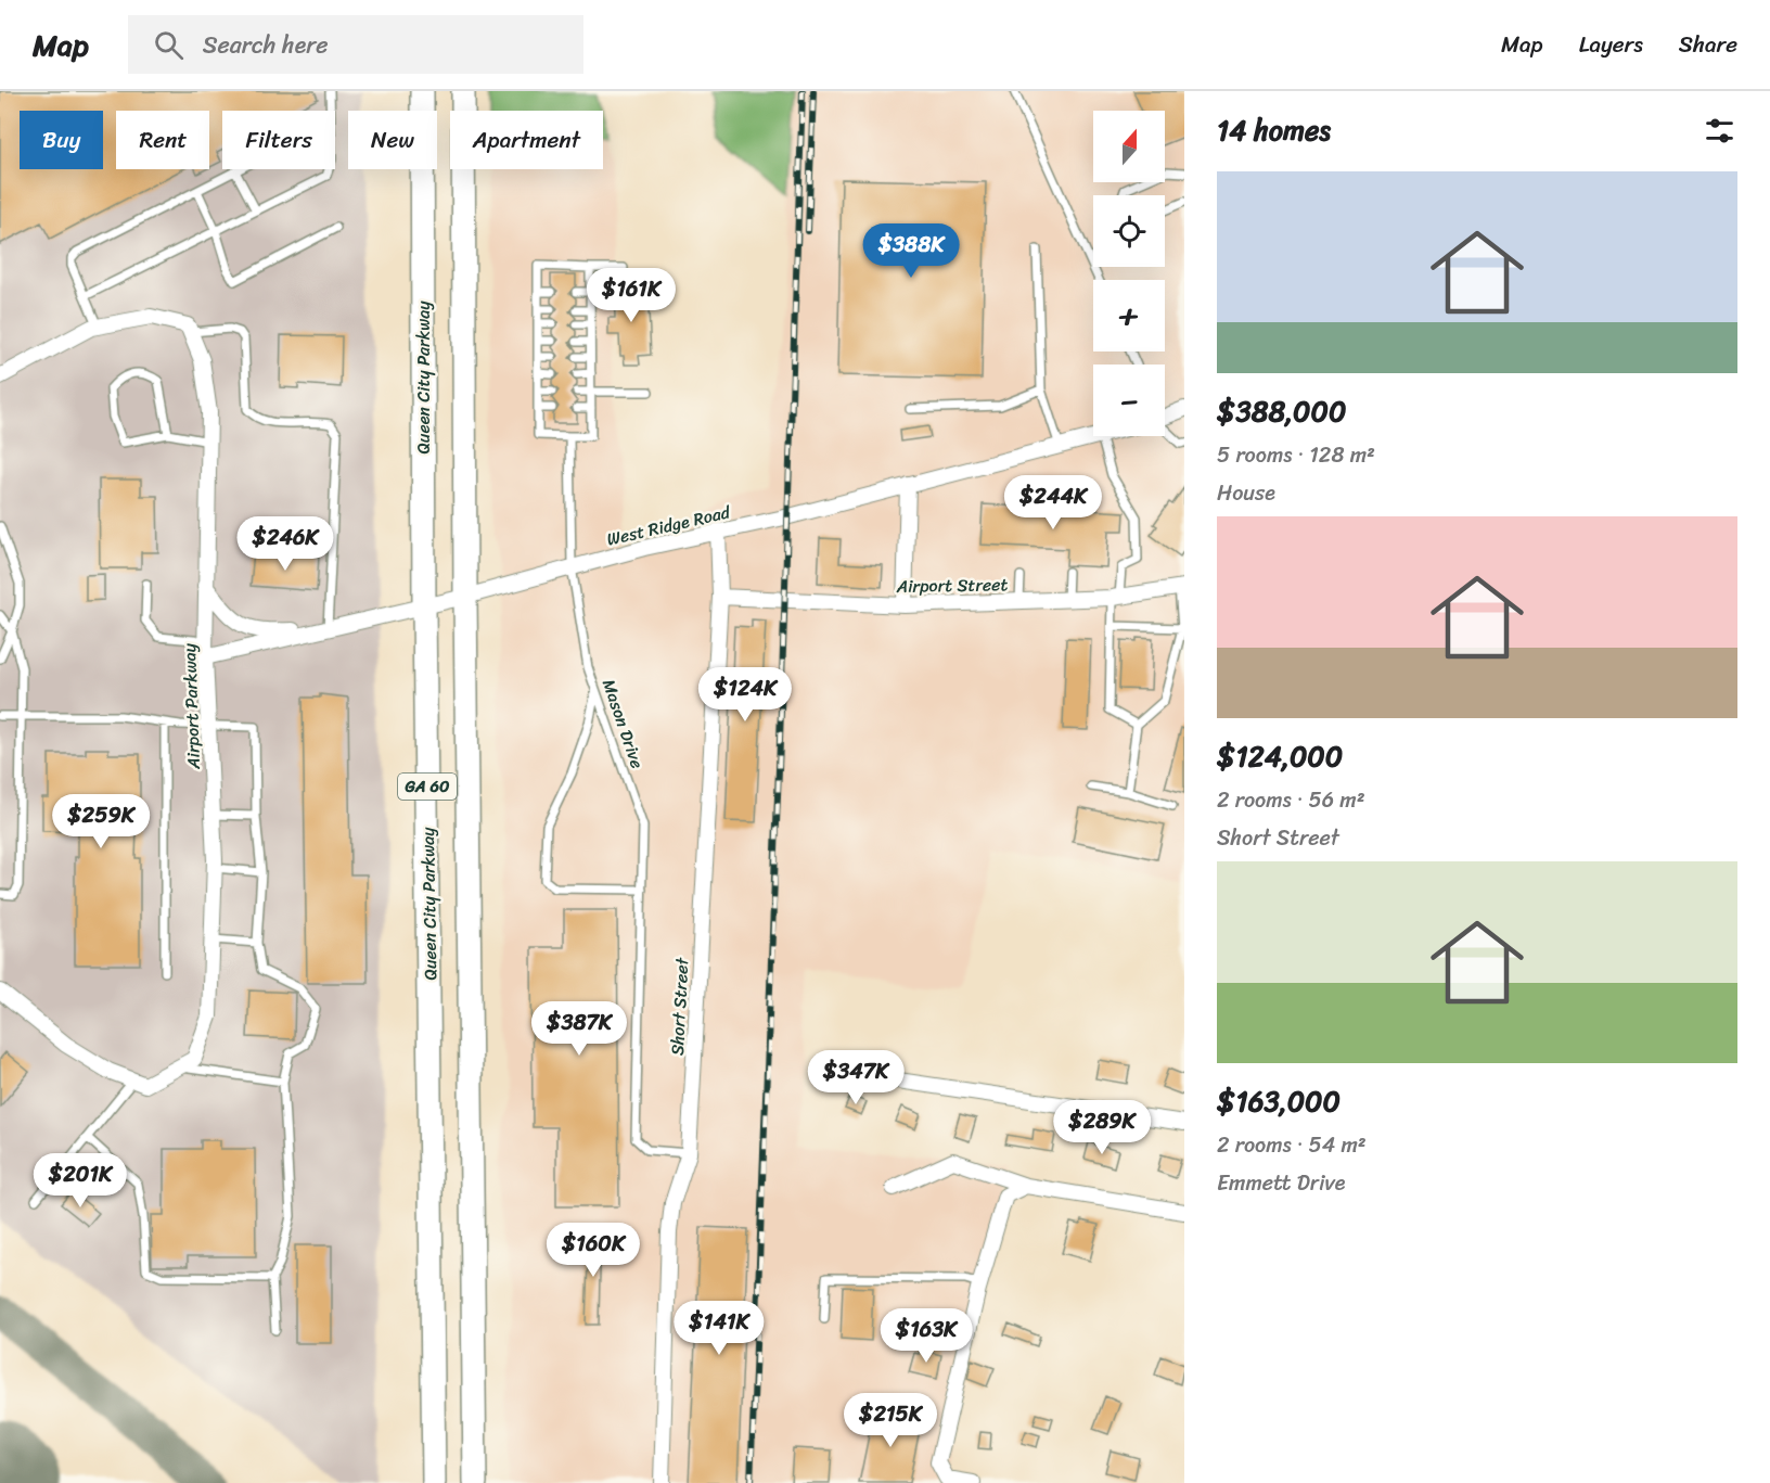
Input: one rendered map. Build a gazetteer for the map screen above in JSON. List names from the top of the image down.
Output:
{
  "streets": {
    "main road": ["Queen City Parkway", "GA 60"],
    "street": [
      "West Ridge Road",
      "Airport Street",
      "Airport Parkway",
      "Short Street"
    ],
    "lane": ["Mason Drive"]
  },
  "crossings": [
    ["Queen City Parkway", "West Ridge Road"],
    ["West Ridge Road", "Airport Parkway"],
    ["West Ridge Road", "Mason Drive"],
    ["West Ridge Road", "GA 60"],
    ["West Ridge Road", "Short Street"],
    ["Airport Street", "Short Street"],
    ["Mason Drive", "Short Street"]
  ],
  "north": "top",
  "page": {
    "header": "Map",
    "search": "Search here",
    "nav": ["Map", "Layers", "Share"],
    "heading": "14 homes",
    "map_buttons": ["+", "−"],
    "chip": [
      "Buy",
      "Rent",
      "Filters",
      "New",
      "Apartment"
    ],
    "list": [
      {
        "name": "$388,000",
        "note": "5 rooms · 128 m² · House"
      },
      {
        "name": "$124,000",
        "note": "2 rooms · 56 m² · Short Street"
      },
      {
        "name": "$163,000",
        "note": "2 rooms · 54 m² · Emmett Drive"
      }
    ],
    "price": [
      "$388K",
      "$161K",
      "$244K",
      "$246K",
      "$124K",
      "$259K",
      "$387K",
      "$347K",
      "$289K",
      "$201K",
      "$160K",
      "$141K",
      "$163K",
      "$215K"
    ]
  }
}
